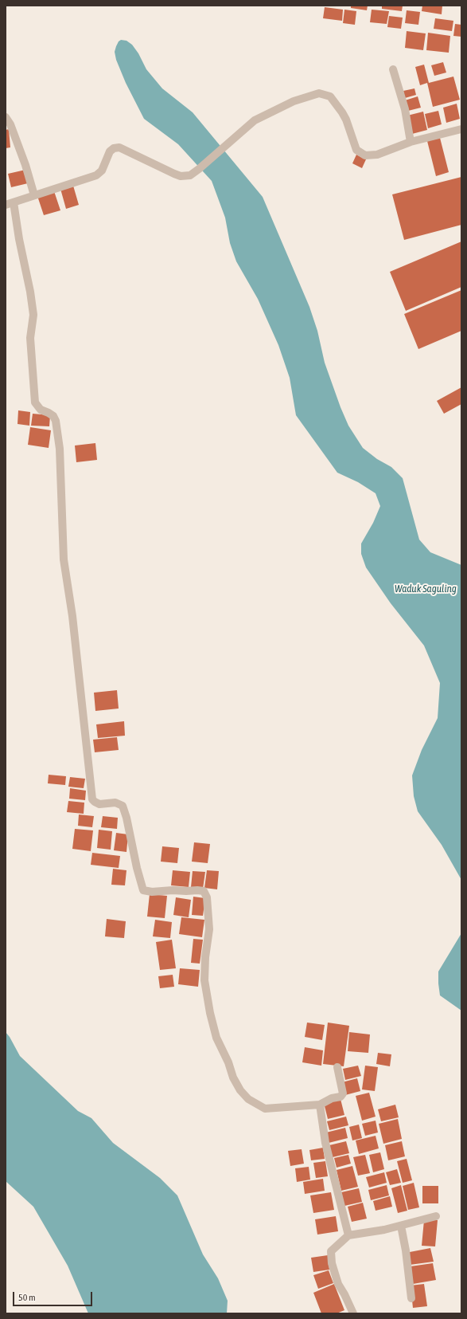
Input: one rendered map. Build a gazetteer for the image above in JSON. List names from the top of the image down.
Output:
{
  "water": ["Waduk Saguling"],
  "scale_bar": "50 m"
}
